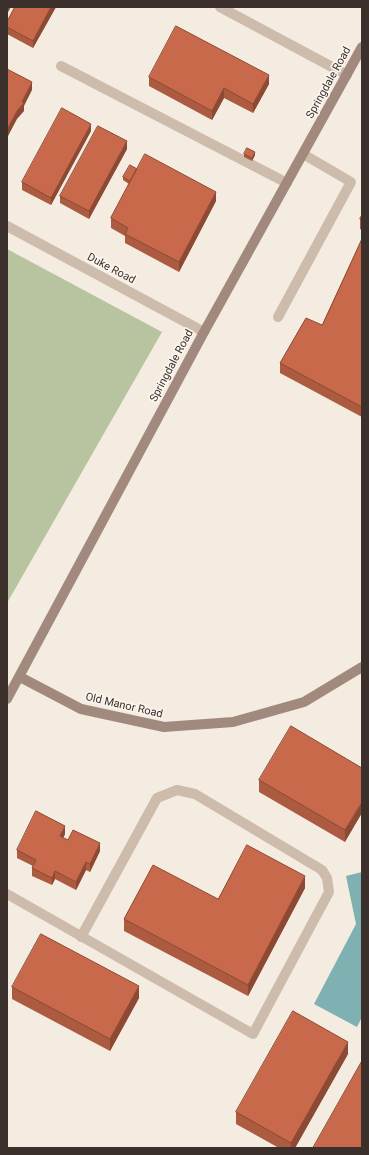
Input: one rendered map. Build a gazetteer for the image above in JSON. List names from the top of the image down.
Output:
{
  "streets": {
    "main road": ["Springdale Road", "Old Manor Road"],
    "street": ["Duke Road"]
  },
  "crossings": [
    ["Springdale Road", "Duke Road"],
    ["Springdale Road", "Old Manor Road"]
  ]
}
